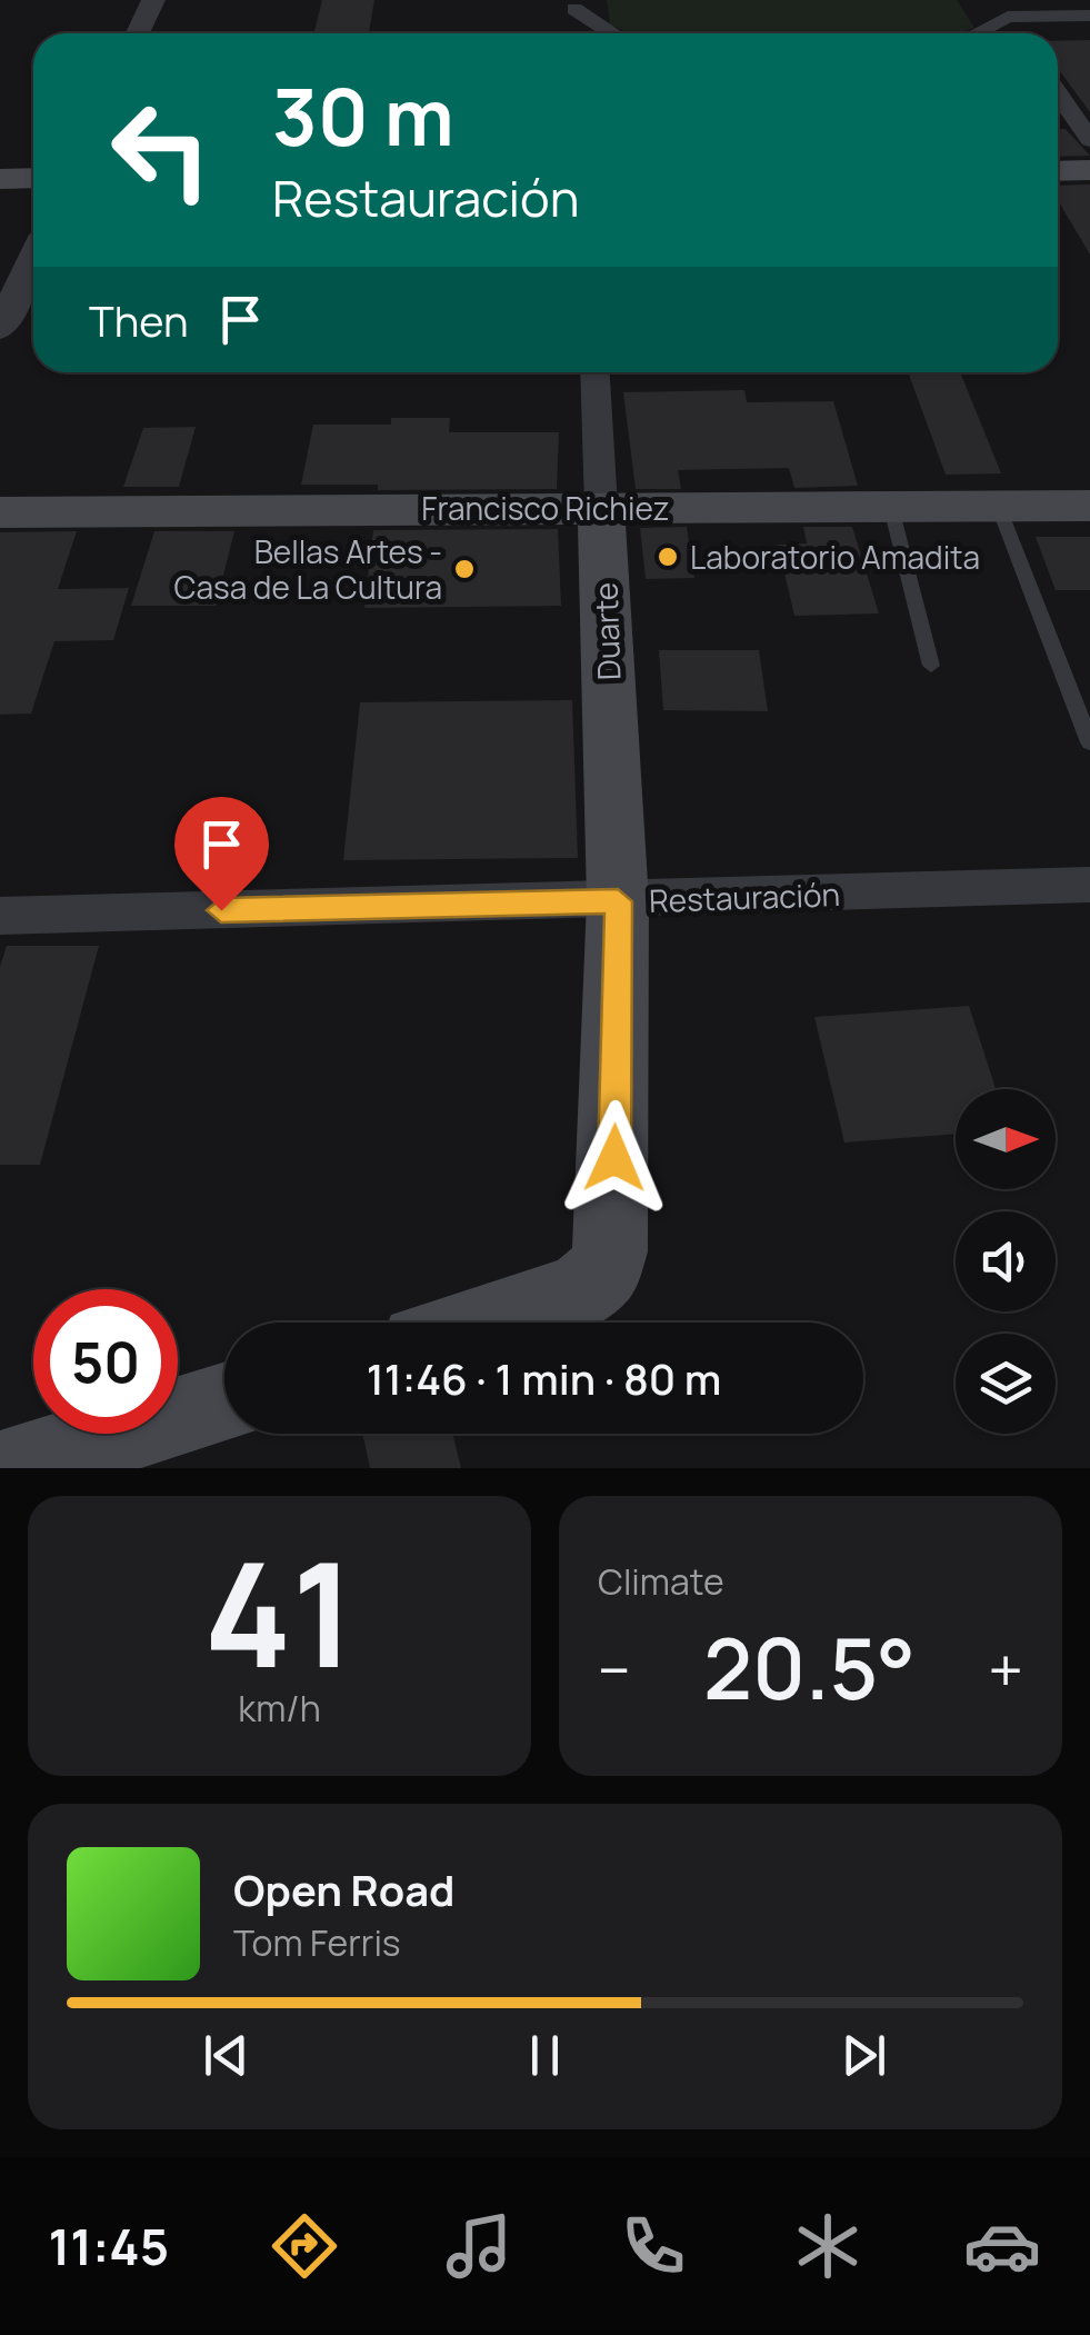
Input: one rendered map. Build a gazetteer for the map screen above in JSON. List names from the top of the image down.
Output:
{
  "streets": {
    "main road": ["Francisco Richiez", "Duarte"],
    "street": ["Restauración"]
  },
  "crossings": [
    ["Francisco Richiez", "Duarte"],
    ["Duarte", "Restauración"]
  ],
  "places": ["Laboratorio Amadita", "Bellas Artes - Casa de La Cultura"],
  "north": "right",
  "page": {
    "turn": ["30 m", "Restauración"],
    "then": "Then",
    "limit": "50",
    "trip": "11:46 · 1 min · 80 m",
    "tile": [
      ["41", "km/h"],
      "Climate"
    ],
    "heat": ["−", "20.5°", "+"],
    "song": ["Open Road", "Tom Ferris"],
    "tabs": "11:45"
  }
}
